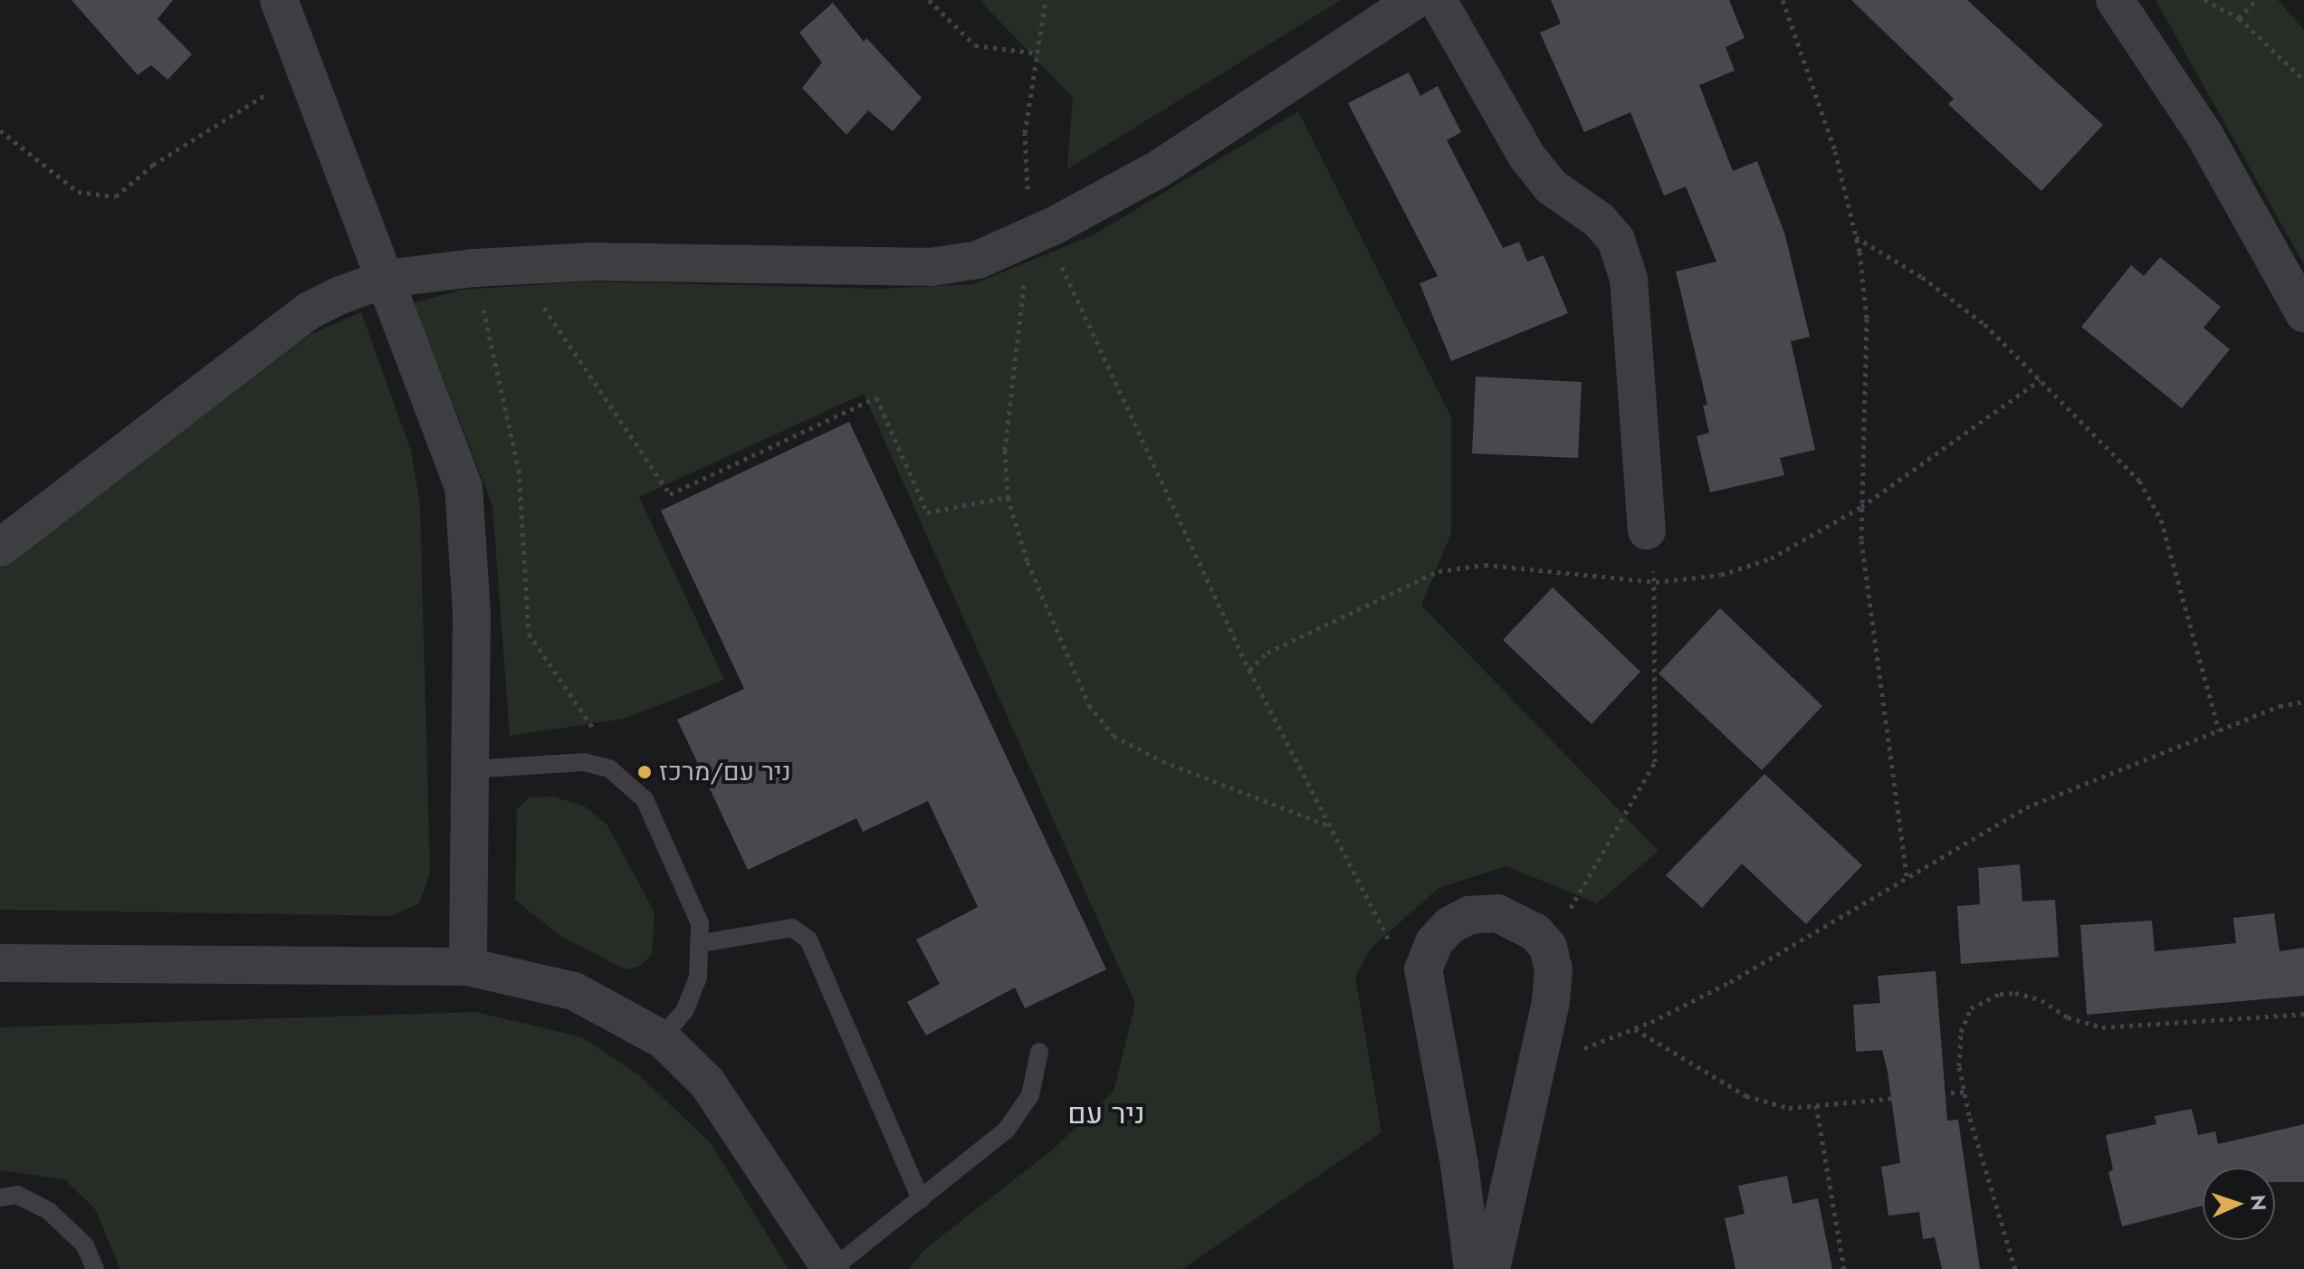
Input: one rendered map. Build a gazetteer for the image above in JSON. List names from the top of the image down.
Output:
{
  "districts": ["ניר עם"],
  "places": ["ניר עם/מרכז"],
  "north": "right"
}
